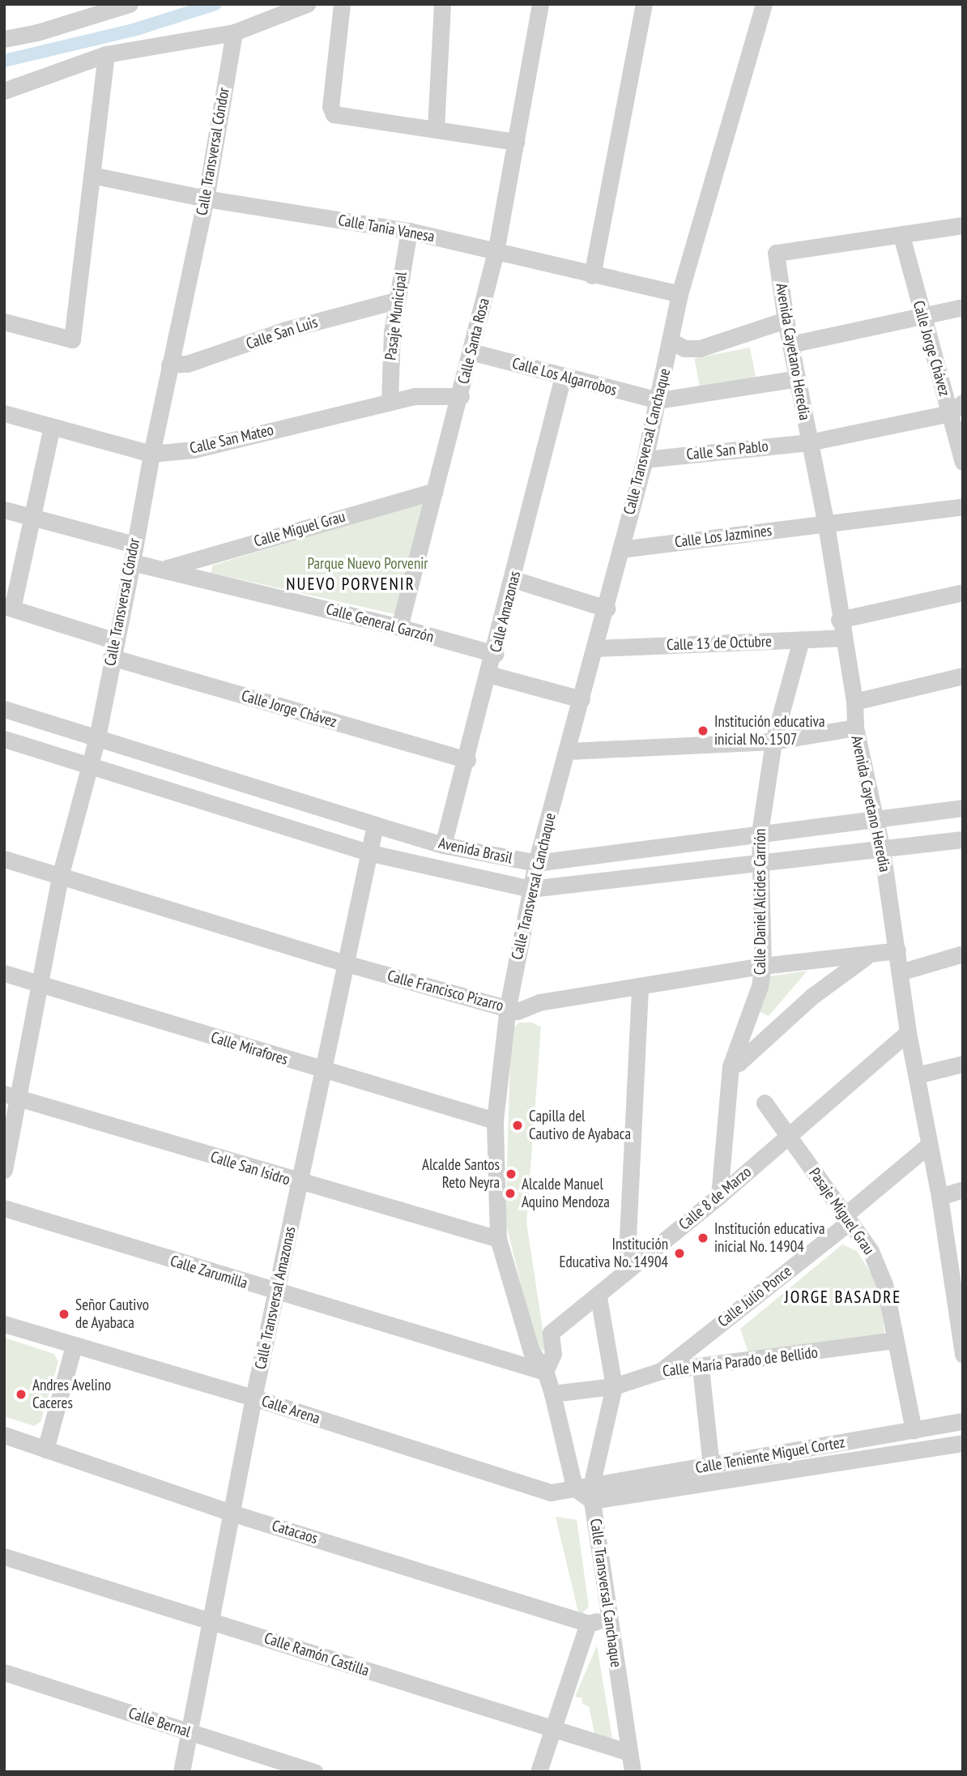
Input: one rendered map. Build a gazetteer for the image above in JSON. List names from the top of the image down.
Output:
{
  "streets": {
    "street": [
      "Calle Transversal Cóndor",
      "Calle Tania Vanesa",
      "Pasaje Municipal",
      "Calle San Luis",
      "Calle Santa Rosa",
      "Calle Jorge Chávez",
      "Avenida Cayetano Heredia",
      "Calle Los Algarrobos",
      "Calle San Mateo",
      "Calle Transversal Canchaque",
      "Calle San Pablo",
      "Calle Miguel Grau",
      "Calle Los Jazmines",
      "Calle Amazonas",
      "Calle General Garzón",
      "Calle 13 de Octubre",
      "Avenida Brasil",
      "Calle Daniel Alcides Carrión",
      "Calle Francisco Pizarro",
      "Calle Mirafores",
      "Calle San Isidro",
      "Calle 8 de Marzo",
      "Pasaje Miguel Grau",
      "Calle Zarumilla",
      "Calle Julio Ponce",
      "Calle Transversal Amazonas",
      "Calle María Parado de Bellido",
      "Calle Arena",
      "Calle Teniente Miguel Cortez",
      "Catacaos",
      "Calle Ramón Castilla",
      "Calle Bernal"
    ]
  },
  "crossings": [
    ["Calle Transversal Cóndor", "Calle Tania Vanesa"],
    ["Calle Transversal Cóndor", "Calle San Luis"],
    ["Calle Transversal Cóndor", "Calle Jorge Chávez"],
    ["Calle Transversal Cóndor", "Calle San Mateo"],
    ["Calle Transversal Cóndor", "Calle General Garzón"],
    ["Calle Transversal Cóndor", "Avenida Brasil"],
    ["Calle Transversal Cóndor", "Calle Francisco Pizarro"],
    ["Calle Transversal Cóndor", "Calle Mirafores"],
    ["Calle Transversal Cóndor", "Calle San Isidro"],
    ["Calle Tania Vanesa", "Pasaje Municipal"],
    ["Calle Tania Vanesa", "Calle Santa Rosa"],
    ["Calle Tania Vanesa", "Calle Transversal Canchaque"],
    ["Pasaje Municipal", "Calle San Luis"],
    ["Pasaje Municipal", "Calle San Mateo"],
    ["Calle Santa Rosa", "Calle Los Algarrobos"],
    ["Calle Santa Rosa", "Calle San Mateo"],
    ["Calle Santa Rosa", "Calle Miguel Grau"],
    ["Calle Santa Rosa", "Calle General Garzón"],
    ["Calle Jorge Chávez", "Avenida Cayetano Heredia"],
    ["Calle Jorge Chávez", "Calle San Pablo"],
    ["Calle Jorge Chávez", "Calle Amazonas"],
    ["Avenida Cayetano Heredia", "Calle San Pablo"],
    ["Avenida Cayetano Heredia", "Calle Los Jazmines"],
    ["Avenida Cayetano Heredia", "Calle 13 de Octubre"],
    ["Avenida Cayetano Heredia", "Avenida Brasil"],
    ["Avenida Cayetano Heredia", "Calle Francisco Pizarro"],
    ["Avenida Cayetano Heredia", "Calle 8 de Marzo"],
    ["Avenida Cayetano Heredia", "Calle Julio Ponce"],
    ["Calle Los Algarrobos", "Calle Transversal Canchaque"],
    ["Calle Los Algarrobos", "Calle Amazonas"],
    ["Calle Transversal Canchaque", "Calle San Pablo"],
    ["Calle Transversal Canchaque", "Calle Los Jazmines"],
    ["Calle Transversal Canchaque", "Calle 13 de Octubre"],
    ["Calle Transversal Canchaque", "Avenida Brasil"],
    ["Calle Transversal Canchaque", "Calle Francisco Pizarro"],
    ["Calle Transversal Canchaque", "Calle Mirafores"],
    ["Calle Transversal Canchaque", "Calle San Isidro"],
    ["Calle Transversal Canchaque", "Calle 8 de Marzo"],
    ["Calle Transversal Canchaque", "Calle Zarumilla"],
    ["Calle Transversal Canchaque", "Calle María Parado de Bellido"],
    ["Calle Transversal Canchaque", "Calle Arena"],
    ["Calle Transversal Canchaque", "Calle Teniente Miguel Cortez"],
    ["Calle Transversal Canchaque", "Calle Ramón Castilla"],
    ["Calle Miguel Grau", "Calle General Garzón"],
    ["Calle Amazonas", "Calle General Garzón"],
    ["Calle Amazonas", "Avenida Brasil"],
    ["Calle 13 de Octubre", "Calle Daniel Alcides Carrión"],
    ["Avenida Brasil", "Calle Daniel Alcides Carrión"],
    ["Avenida Brasil", "Calle Transversal Amazonas"],
    ["Calle Daniel Alcides Carrión", "Calle Francisco Pizarro"],
    ["Calle Daniel Alcides Carrión", "Calle 8 de Marzo"],
    ["Calle Francisco Pizarro", "Calle Transversal Amazonas"],
    ["Calle Mirafores", "Calle Transversal Amazonas"],
    ["Calle San Isidro", "Calle Transversal Amazonas"],
    ["Calle 8 de Marzo", "Pasaje Miguel Grau"],
    ["Calle 8 de Marzo", "Calle Zarumilla"],
    ["Pasaje Miguel Grau", "Calle Julio Ponce"],
    ["Pasaje Miguel Grau", "Calle María Parado de Bellido"],
    ["Pasaje Miguel Grau", "Calle Teniente Miguel Cortez"],
    ["Calle Zarumilla", "Calle Transversal Amazonas"],
    ["Calle Julio Ponce", "Calle María Parado de Bellido"],
    ["Calle Transversal Amazonas", "Calle Arena"],
    ["Calle Transversal Amazonas", "Catacaos"],
    ["Calle Transversal Amazonas", "Calle Ramón Castilla"],
    ["Calle Transversal Amazonas", "Calle Bernal"],
    ["Calle Arena", "Calle Teniente Miguel Cortez"]
  ],
  "districts": ["NUEVO PORVENIR", "JORGE BASADRE"],
  "parks": ["Parque Nuevo Porvenir"],
  "places": [
    "Institución educativa inicial No. 1507",
    "Capilla del Cautivo de Ayabaca",
    "Alcalde Santos Reto Neyra",
    "Alcalde Manuel Aquino Mendoza",
    "Institución educativa inicial No. 14904",
    "Institución Educativa No. 14904",
    "Señor Cautivo de Ayabaca",
    "Andres Avelino Caceres"
  ]
}
